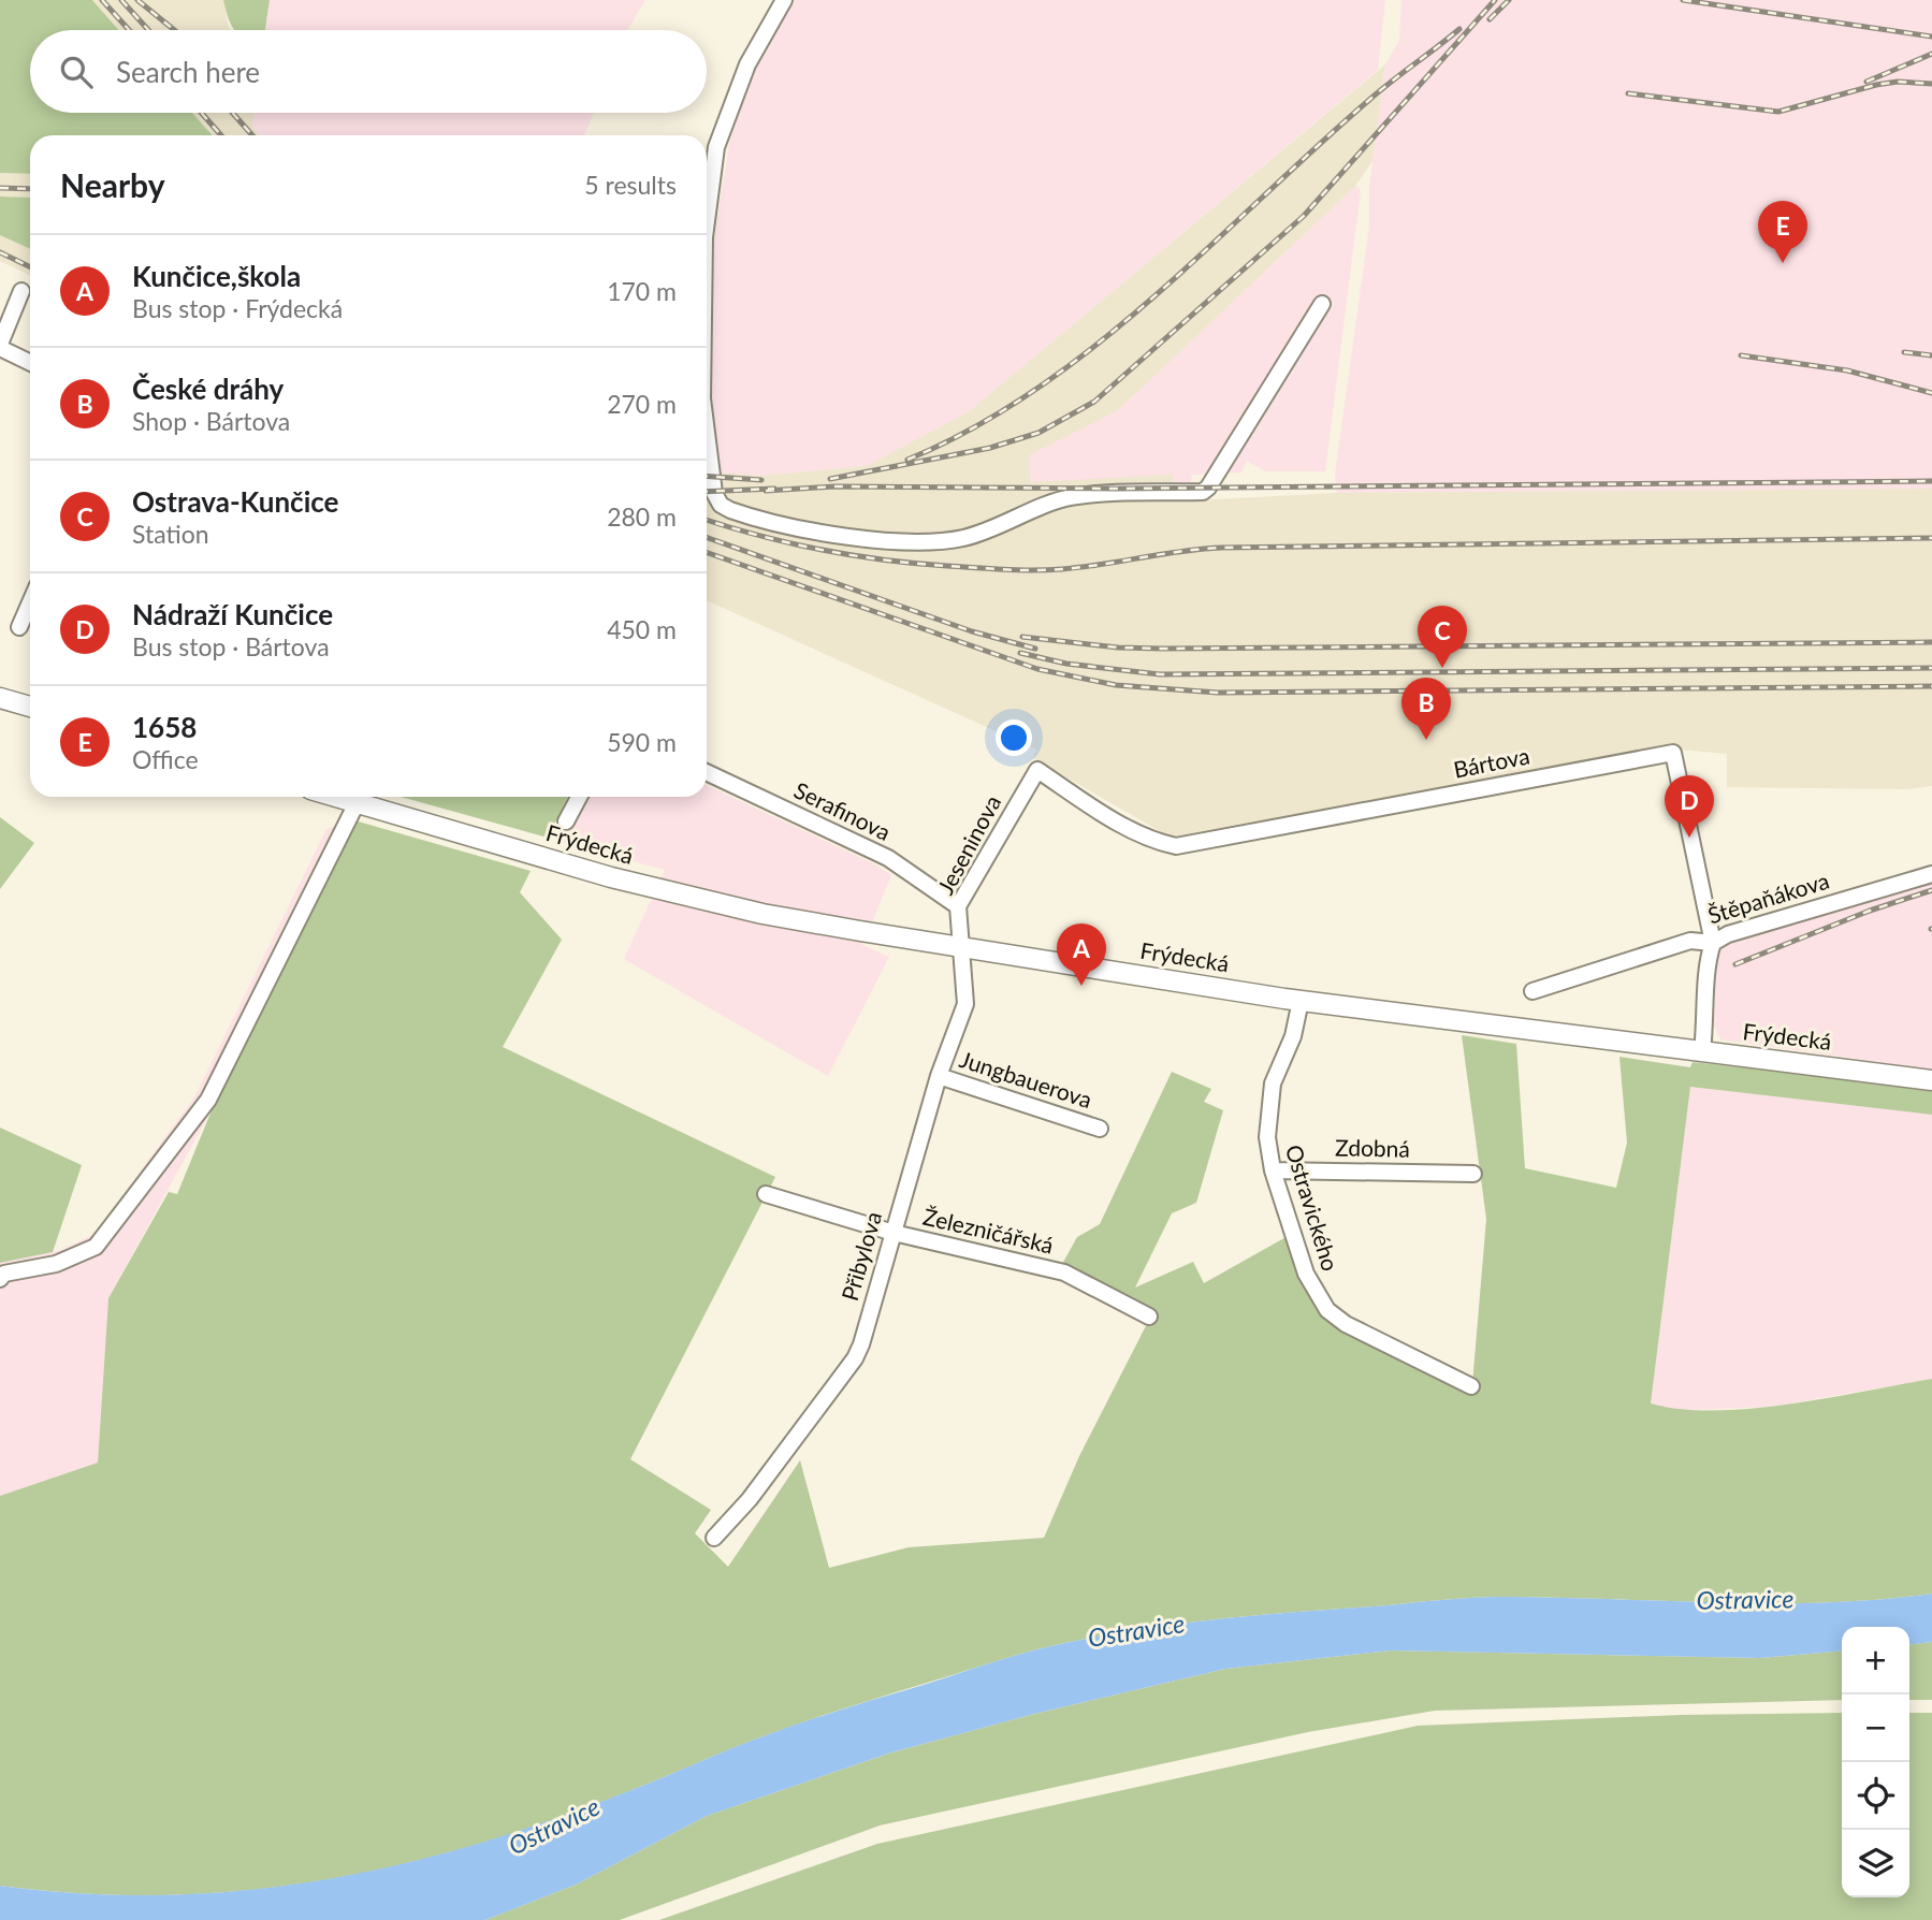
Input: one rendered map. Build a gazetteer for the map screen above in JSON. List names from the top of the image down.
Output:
{
  "streets": {
    "main road": ["Frýdecká"],
    "street": [
      "Bártova",
      "Serafinova",
      "Jeseninova",
      "Štěpaňákova",
      "Jungbauerova",
      "Zdobná",
      "Ostravického",
      "Železničářská",
      "Přibylova"
    ]
  },
  "crossings": [
    ["Bártova", "Frýdecká"],
    ["Bártova", "Jeseninova"],
    ["Bártova", "Štěpaňákova"],
    ["Serafinova", "Jeseninova"],
    ["Frýdecká", "Jeseninova"],
    ["Frýdecká", "Ostravického"],
    ["Frýdecká", "Přibylova"],
    ["Jeseninova", "Přibylova"],
    ["Jungbauerova", "Přibylova"],
    ["Zdobná", "Ostravického"],
    ["Železničářská", "Přibylova"]
  ],
  "water": ["Ostravice"],
  "page": {
    "search": "Search here",
    "heading": ["Nearby", "5 results"],
    "pins": [
      "E",
      "C",
      "B",
      "D",
      "A"
    ],
    "list": [
      {
        "mark": "A",
        "name": "Kunčice,škola",
        "note": "Bus stop · Frýdecká",
        "value": "170 m"
      },
      {
        "mark": "B",
        "name": "České dráhy",
        "note": "Shop · Bártova",
        "value": "270 m"
      },
      {
        "mark": "C",
        "name": "Ostrava-Kunčice",
        "note": "Station",
        "value": "280 m"
      },
      {
        "mark": "D",
        "name": "Nádraží Kunčice",
        "note": "Bus stop · Bártova",
        "value": "450 m"
      },
      {
        "mark": "E",
        "name": "1658",
        "note": "Office",
        "value": "590 m"
      }
    ],
    "map_buttons": ["+", "−"]
  }
}
